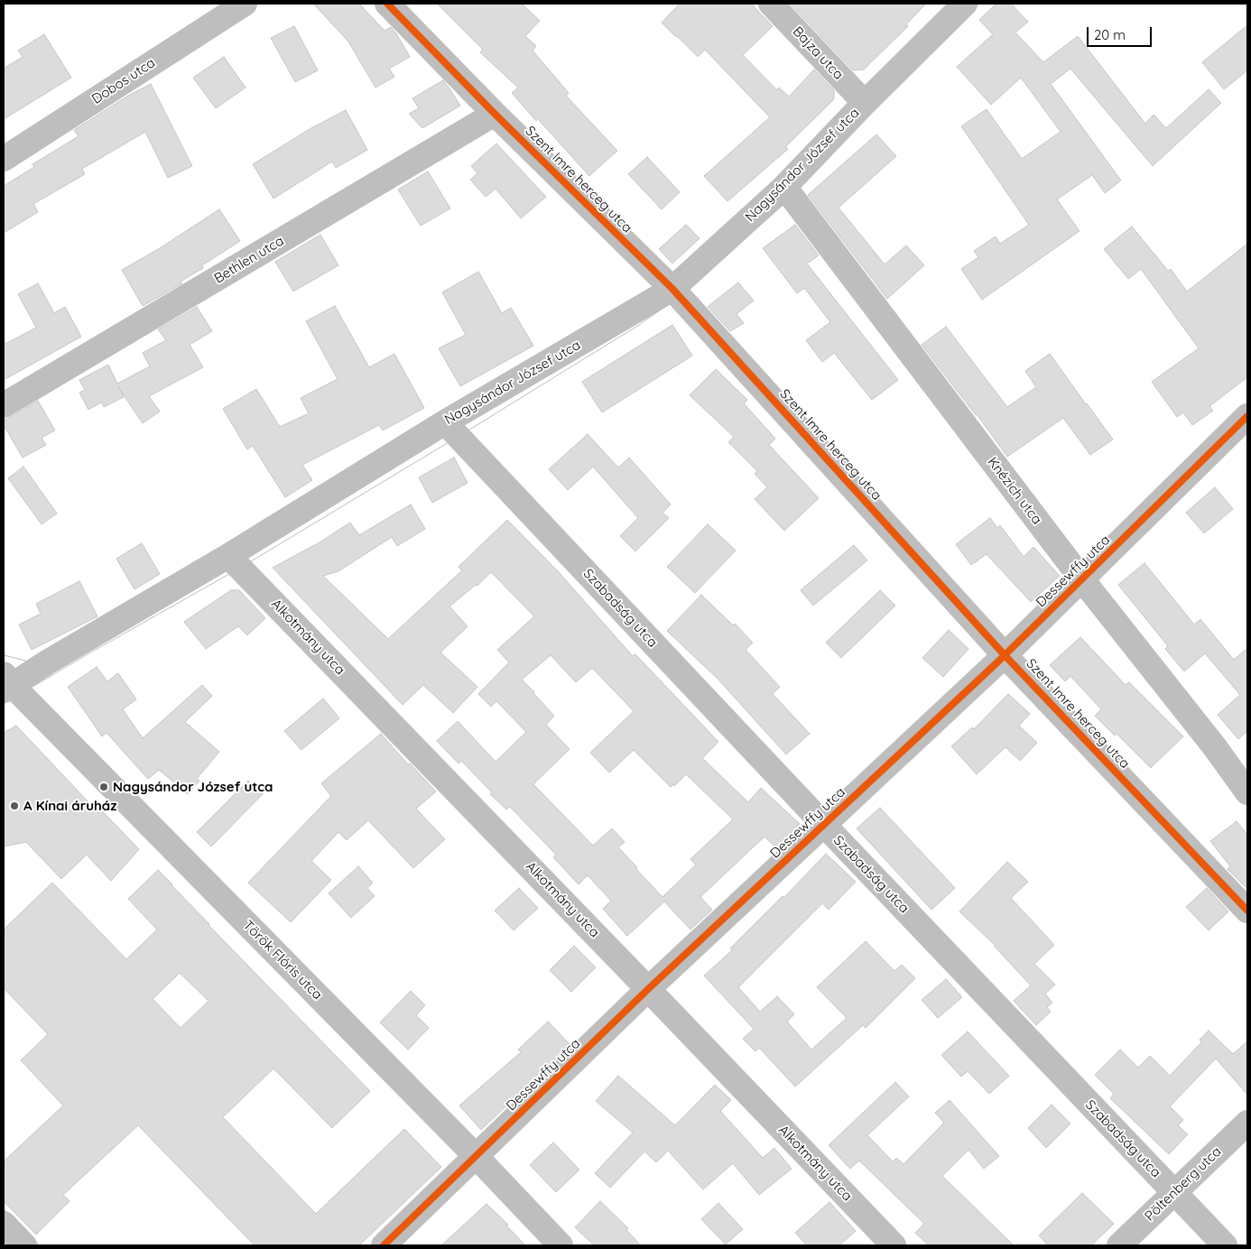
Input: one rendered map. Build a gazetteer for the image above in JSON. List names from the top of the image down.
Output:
{
  "streets": {
    "street": [
      "Bajza utca",
      "Dobos utca",
      "Nagysándor József utca",
      "Szent Imre herceg utca",
      "Bethlen utca",
      "Knézich utca",
      "Dessewffy utca",
      "Szabadság utca",
      "Alkotmány utca",
      "Török Flóris utca",
      "Pöltenberg utca"
    ]
  },
  "crossings": [
    ["Bajza utca", "Nagysándor József utca"],
    ["Nagysándor József utca", "Szent Imre herceg utca"],
    ["Nagysándor József utca", "Knézich utca"],
    ["Nagysándor József utca", "Szabadság utca"],
    ["Nagysándor József utca", "Alkotmány utca"],
    ["Nagysándor József utca", "Török Flóris utca"],
    ["Szent Imre herceg utca", "Bethlen utca"],
    ["Szent Imre herceg utca", "Dessewffy utca"],
    ["Knézich utca", "Dessewffy utca"],
    ["Dessewffy utca", "Szabadság utca"],
    ["Dessewffy utca", "Alkotmány utca"],
    ["Dessewffy utca", "Török Flóris utca"],
    ["Szabadság utca", "Pöltenberg utca"]
  ],
  "places": ["Nagysándor József utca", "A Kínai áruház"],
  "scale_bar": "20 m"
}
